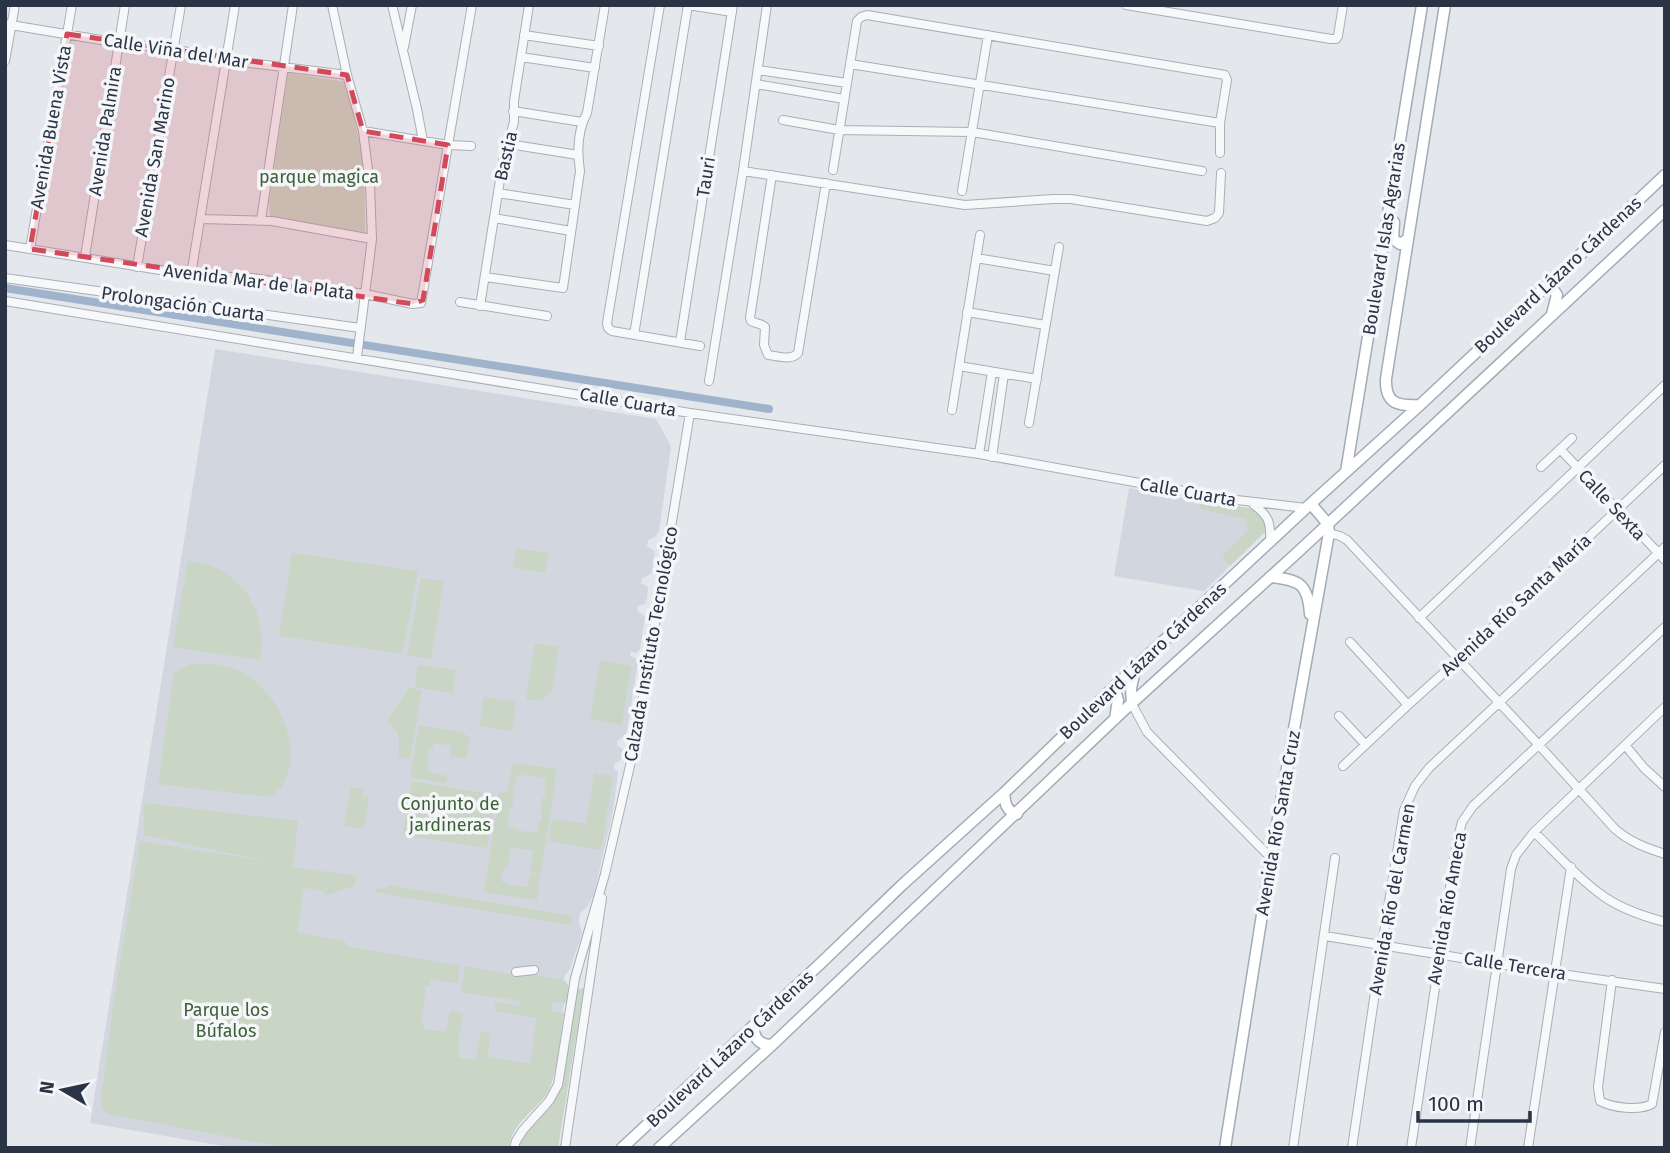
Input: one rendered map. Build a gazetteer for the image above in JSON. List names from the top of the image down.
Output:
{
  "streets": {
    "main road": ["Boulevard Islas Agrarias", "Boulevard Lázaro Cárdenas", "Avenida Río Santa Cruz"],
    "street": [
      "Calle Viña del Mar",
      "Avenida Buena Vista",
      "Avenida Palmira",
      "Bastia",
      "Avenida San Marino",
      "Tauri",
      "Avenida Mar de la Plata",
      "Prolongación Cuarta",
      "Calle Cuarta",
      "Calle Sexta",
      "Avenida Río Santa María",
      "Calzada Instituto Tecnológico",
      "Avenida Río del Carmen",
      "Avenida Río Ameca",
      "Calle Tercera"
    ]
  },
  "crossings": [
    ["Calle Viña del Mar", "Avenida Buena Vista"],
    ["Calle Viña del Mar", "Avenida Palmira"],
    ["Calle Viña del Mar", "Avenida San Marino"],
    ["Avenida Buena Vista", "Avenida Mar de la Plata"],
    ["Avenida Palmira", "Avenida Mar de la Plata"],
    ["Avenida San Marino", "Avenida Mar de la Plata"],
    ["Boulevard Islas Agrarias", "Boulevard Lázaro Cárdenas"],
    ["Boulevard Lázaro Cárdenas", "Calle Cuarta"],
    ["Boulevard Lázaro Cárdenas", "Avenida Río Santa Cruz"],
    ["Calle Cuarta", "Calzada Instituto Tecnológico"],
    ["Calle Sexta", "Avenida Río Santa María"],
    ["Calle Sexta", "Avenida Río del Carmen"],
    ["Avenida Río del Carmen", "Calle Tercera"],
    ["Avenida Río Ameca", "Calle Tercera"]
  ],
  "parks": ["parque magica", "Conjunto de jardineras", "Parque los Búfalos"],
  "scale_bar": "100 m",
  "north": "left"
}
